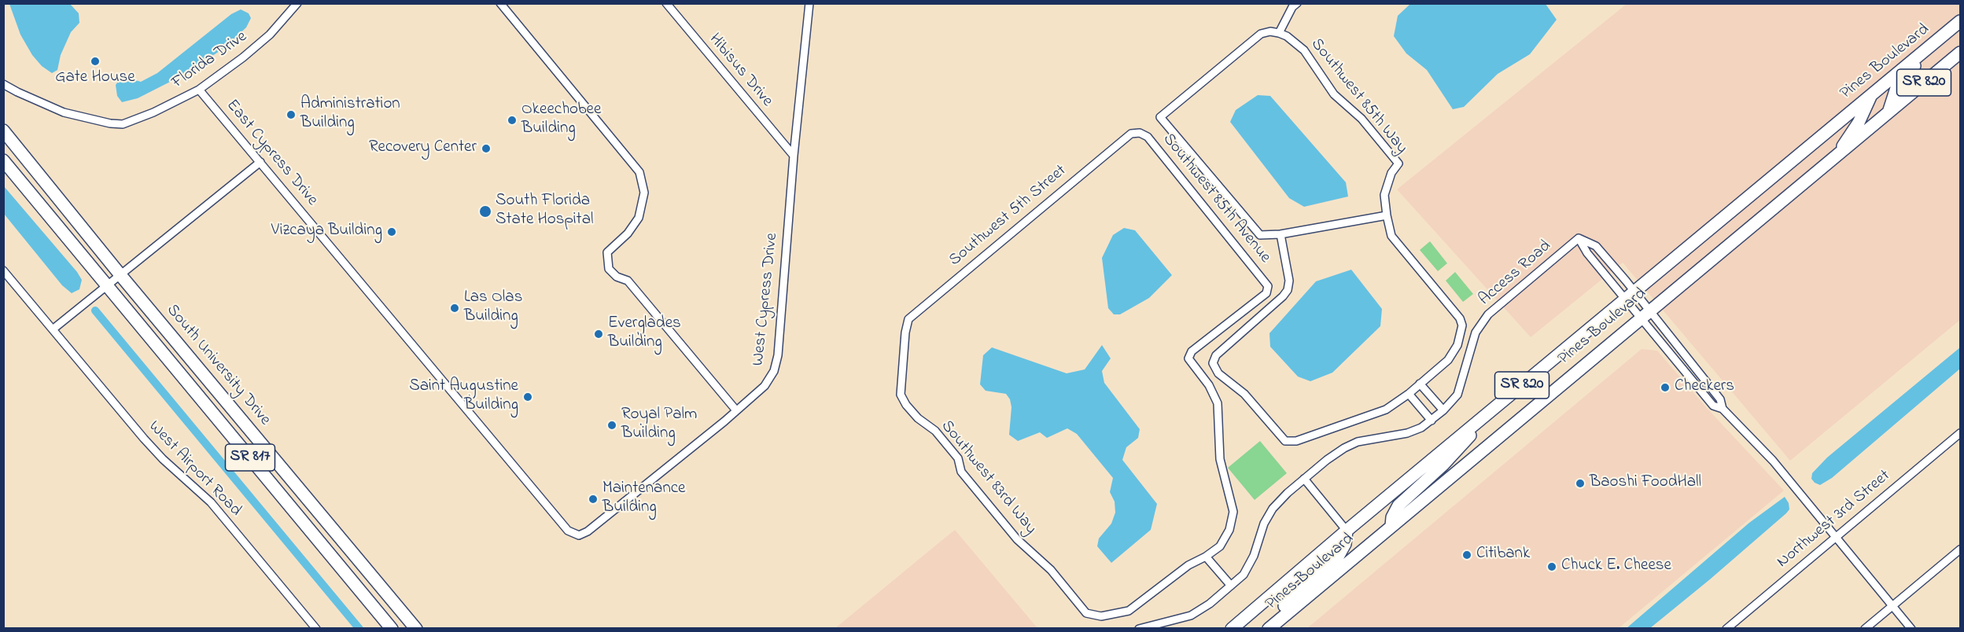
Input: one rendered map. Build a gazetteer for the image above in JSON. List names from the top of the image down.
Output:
{
  "streets": {
    "main road": [
      "Pines Boulevard",
      "SR 820",
      "South University Drive",
      "SR 817"
    ],
    "street": [
      "Florida Drive",
      "Hibisus Drive",
      "Southwest 85th Way",
      "East Cypress Drive",
      "Southwest 85th Avenue",
      "Southwest 5th Street",
      "Access Road",
      "West Cypress Drive",
      "West Airport Road",
      "Southwest 83rd Way",
      "Northwest 3rd Street"
    ]
  },
  "crossings": [
    ["Florida Drive", "East Cypress Drive"],
    ["Pines Boulevard", "Access Road"],
    ["Hibisus Drive", "West Cypress Drive"],
    ["East Cypress Drive", "West Cypress Drive"],
    ["Southwest 85th Avenue", "Southwest 5th Street"],
    ["Southwest 85th Avenue", "Southwest 83rd Way"],
    ["Southwest 5th Street", "Southwest 83rd Way"]
  ],
  "places": [
    "Gate House",
    "Administration Building",
    "Okeechobee Building",
    "Recovery Center",
    "South Florida State Hospital",
    "Vizcaya Building",
    "Las Olas Building",
    "Everglades Building",
    "Checkers",
    "Saint Augustine Building",
    "Royal Palm Building",
    "Baoshi FoodHall",
    "Maintenance Building",
    "Citibank",
    "Chuck E. Cheese"
  ]
}
